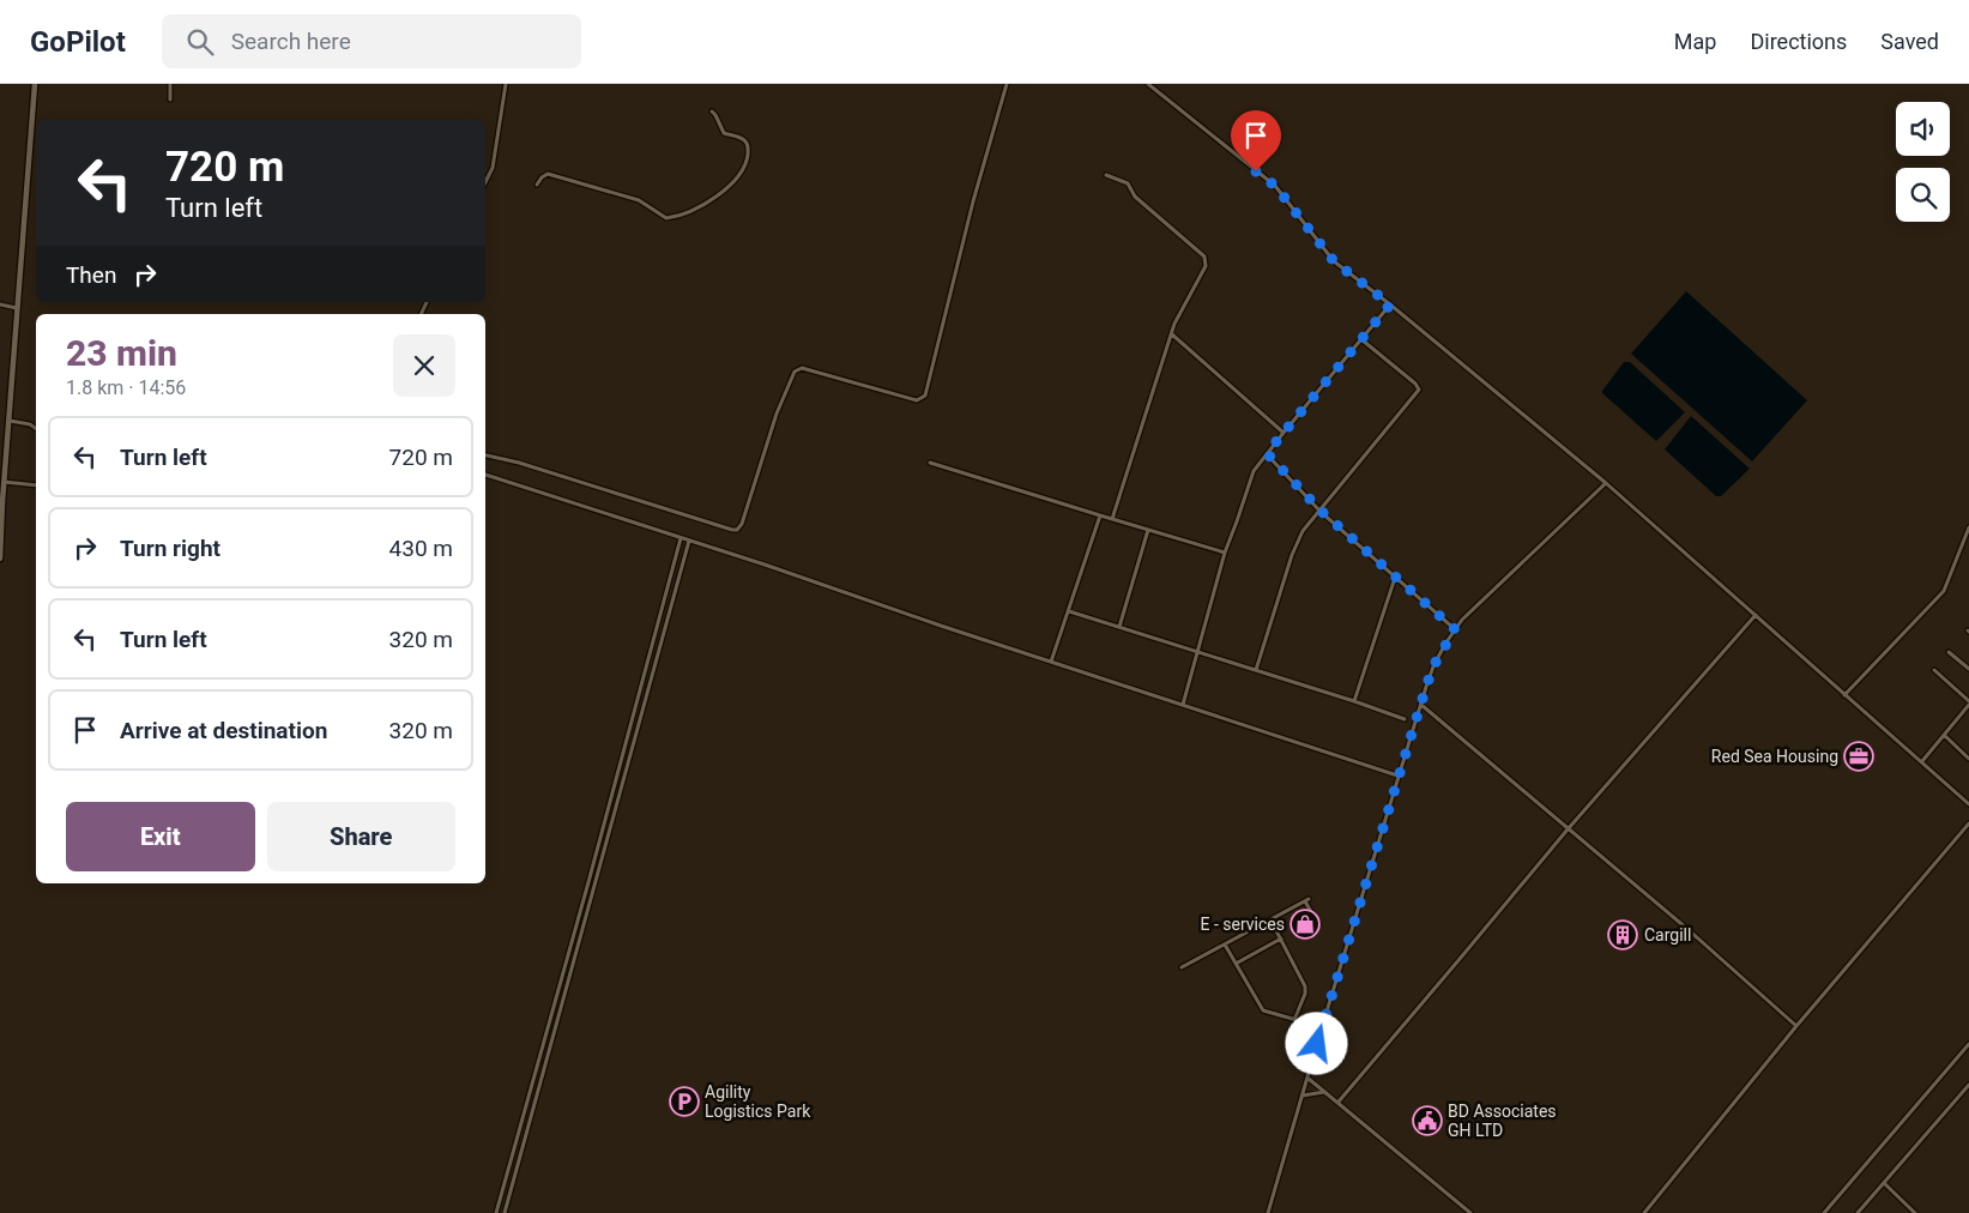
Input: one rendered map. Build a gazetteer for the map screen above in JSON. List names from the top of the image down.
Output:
{
  "places": {
    "office": ["Red Sea Housing"],
    "shop": ["E - services"],
    "building": ["Cargill"],
    "parking": ["Agility Logistics Park"],
    "public building": ["BD Associates GH LTD"]
  },
  "page": {
    "header": "GoPilot",
    "search": "Search here",
    "nav": ["Map", "Directions", "Saved"],
    "turn": ["720 m", "Turn left"],
    "then": "Then",
    "heading": ["23 min", "1.8 km · 14:56"],
    "list": [
      {
        "name": "Turn left",
        "value": "720 m"
      },
      {
        "name": "Turn right",
        "value": "430 m"
      },
      {
        "name": "Turn left",
        "value": "320 m"
      },
      {
        "name": "Arrive at destination",
        "value": "320 m"
      }
    ],
    "buttons": ["Exit", "Share"]
  }
}
